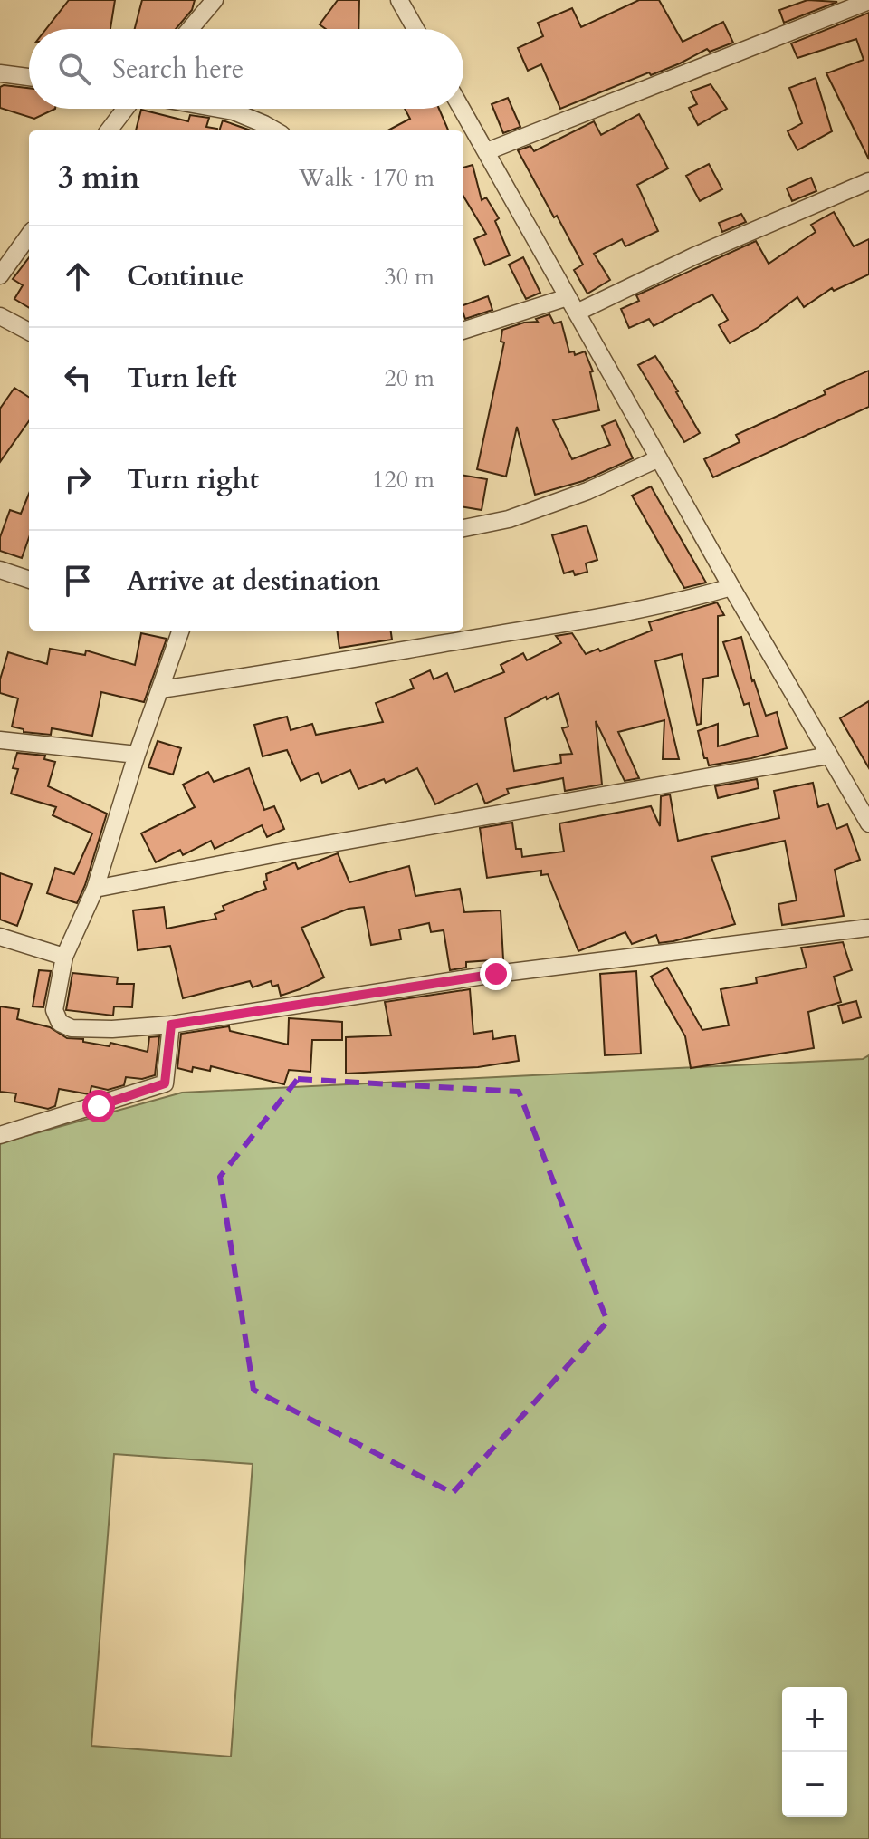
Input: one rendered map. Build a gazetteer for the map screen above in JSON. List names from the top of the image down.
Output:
{
  "page": {
    "search": "Search here",
    "heading": ["3 min", "Walk · 170 m"],
    "list": [
      ["Continue", "30 m"],
      ["Turn left", "20 m"],
      ["Turn right", "120 m"],
      "Arrive at destination"
    ],
    "map_buttons": ["+", "−"]
  }
}
